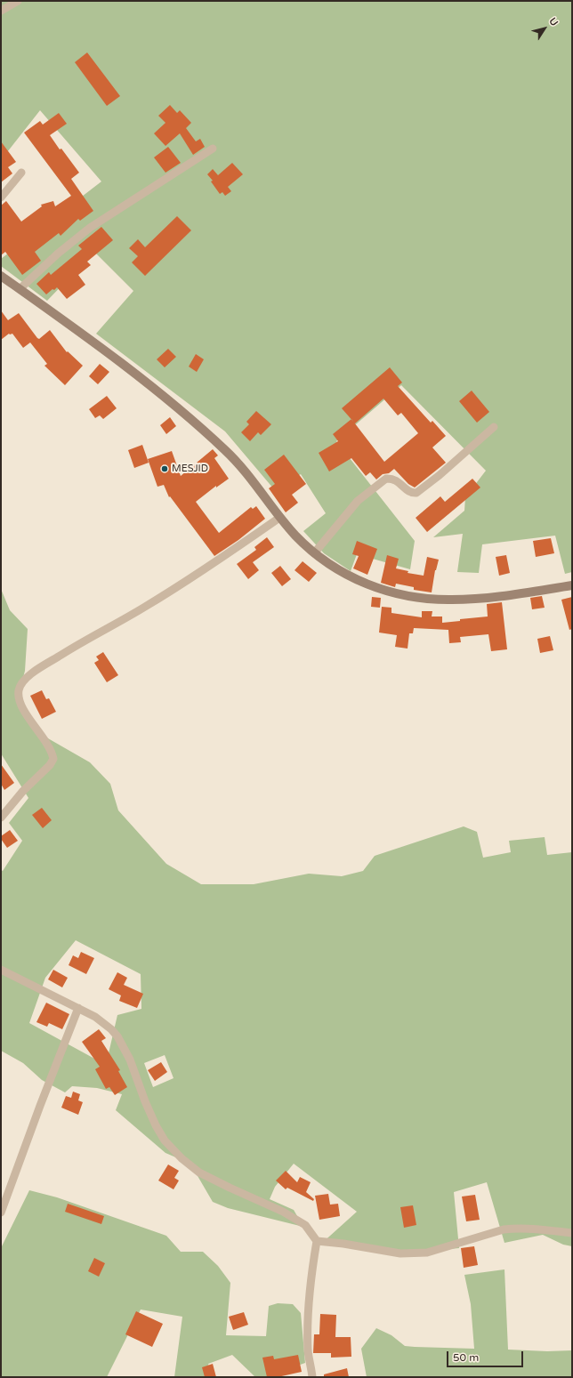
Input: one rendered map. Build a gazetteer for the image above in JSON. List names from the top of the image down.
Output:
{
  "places": ["MESJID"],
  "scale_bar": "50 m",
  "north": "top right"
}
